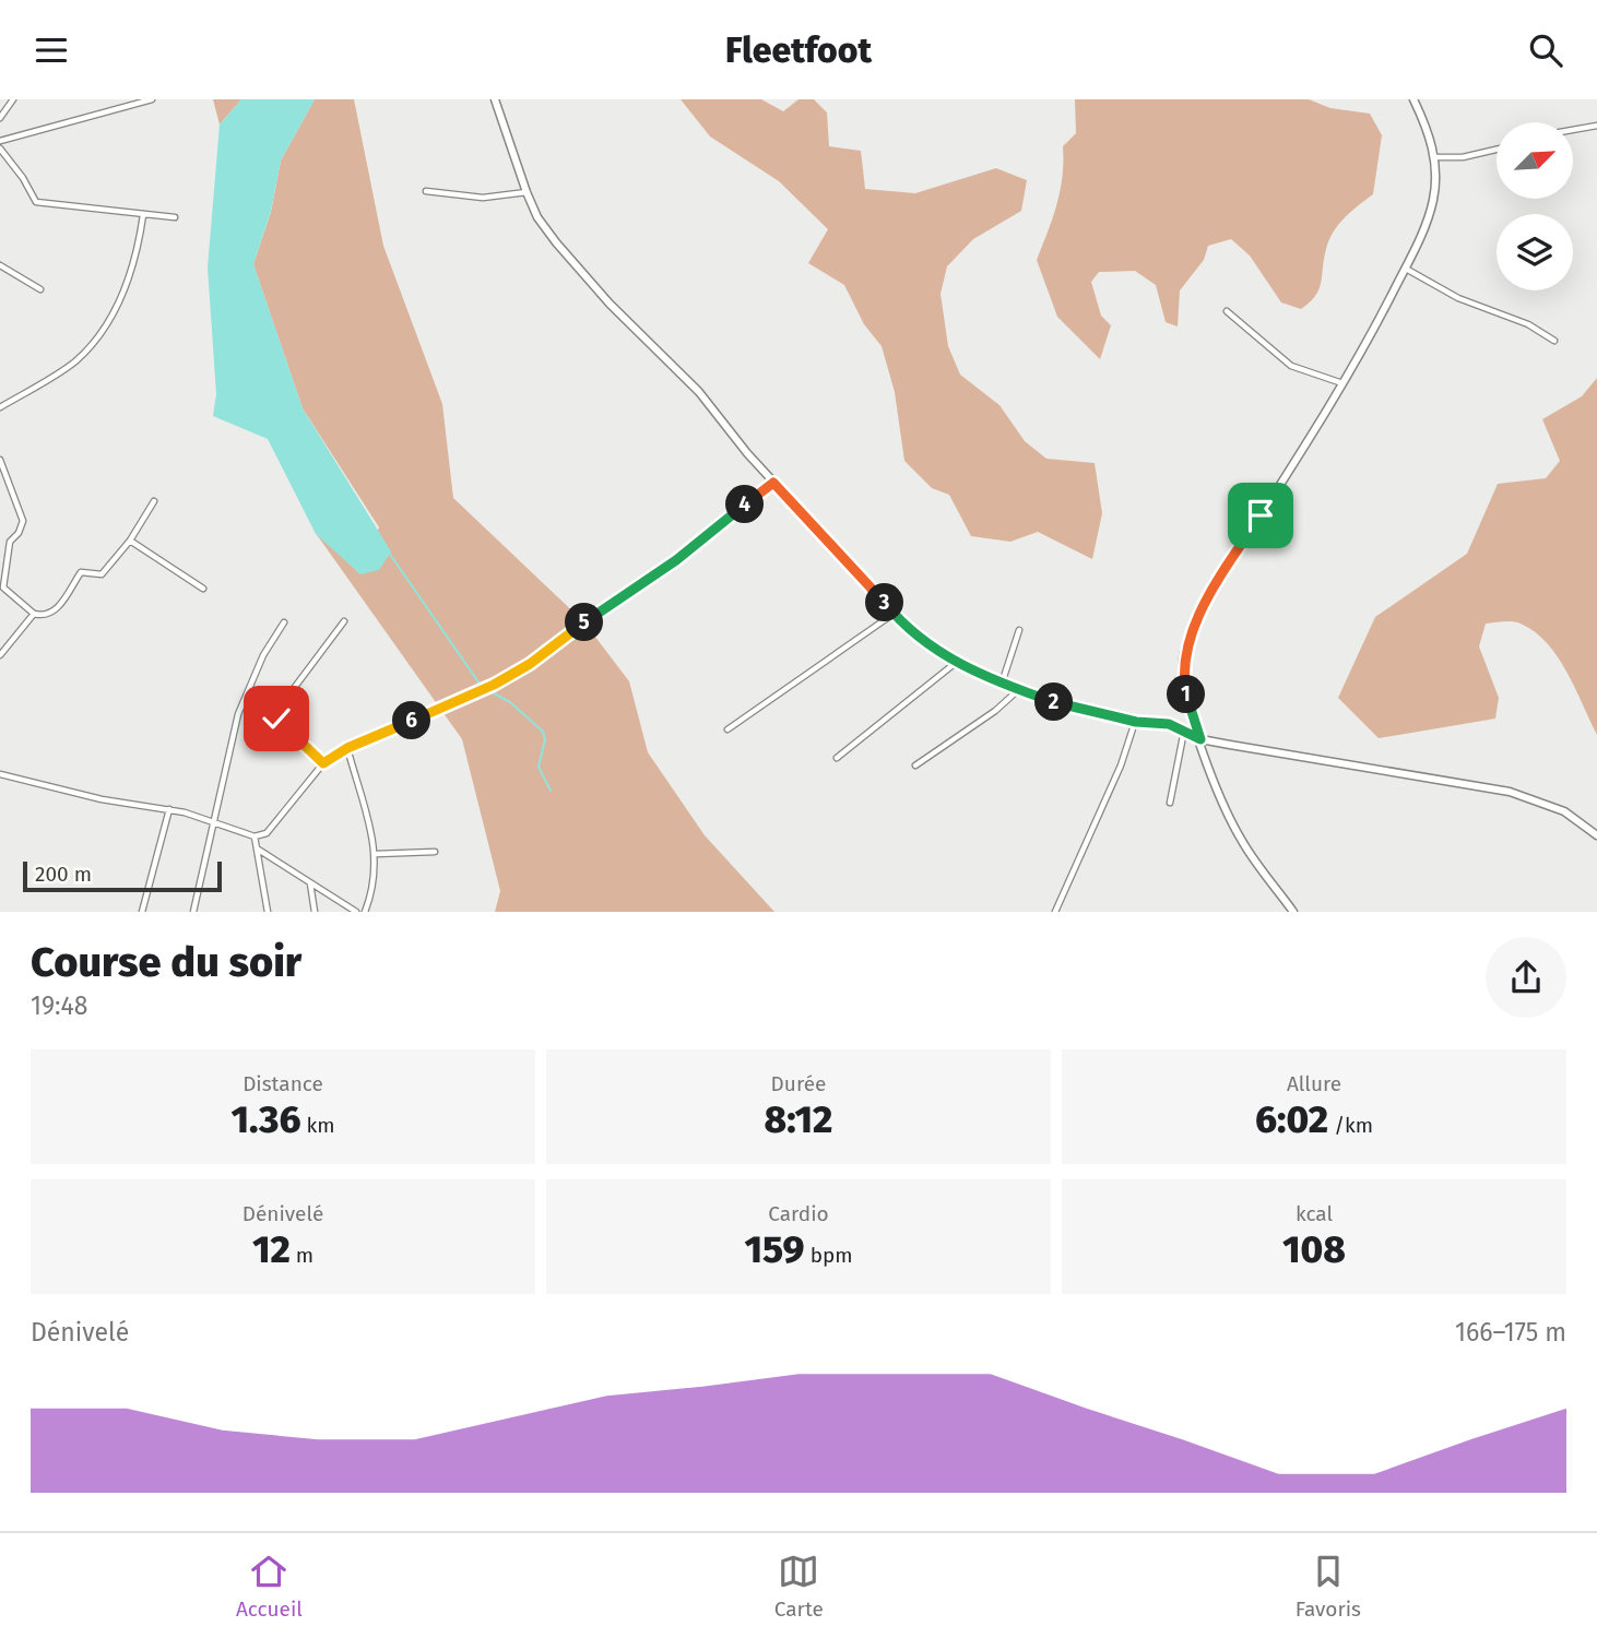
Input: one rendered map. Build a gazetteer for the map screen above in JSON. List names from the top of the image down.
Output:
{
  "scale_bar": "200 m",
  "north": "top right",
  "page": {
    "header": "Fleetfoot",
    "pins": [
      "4",
      "3",
      "5",
      "1",
      "2",
      "6"
    ],
    "scale": "200 m",
    "heading": ["Course du soir", "19:48"],
    "stats": [
      ["Distance", "1.36 km"],
      ["Durée", "8:12"],
      ["Allure", "6:02 /km"],
      ["Dénivelé", "12 m"],
      ["Cardio", "159 bpm"],
      ["kcal", "108"]
    ],
    "chart": ["Dénivelé", "166–175 m"],
    "tabs": ["Accueil", "Carte", "Favoris"]
  }
}
